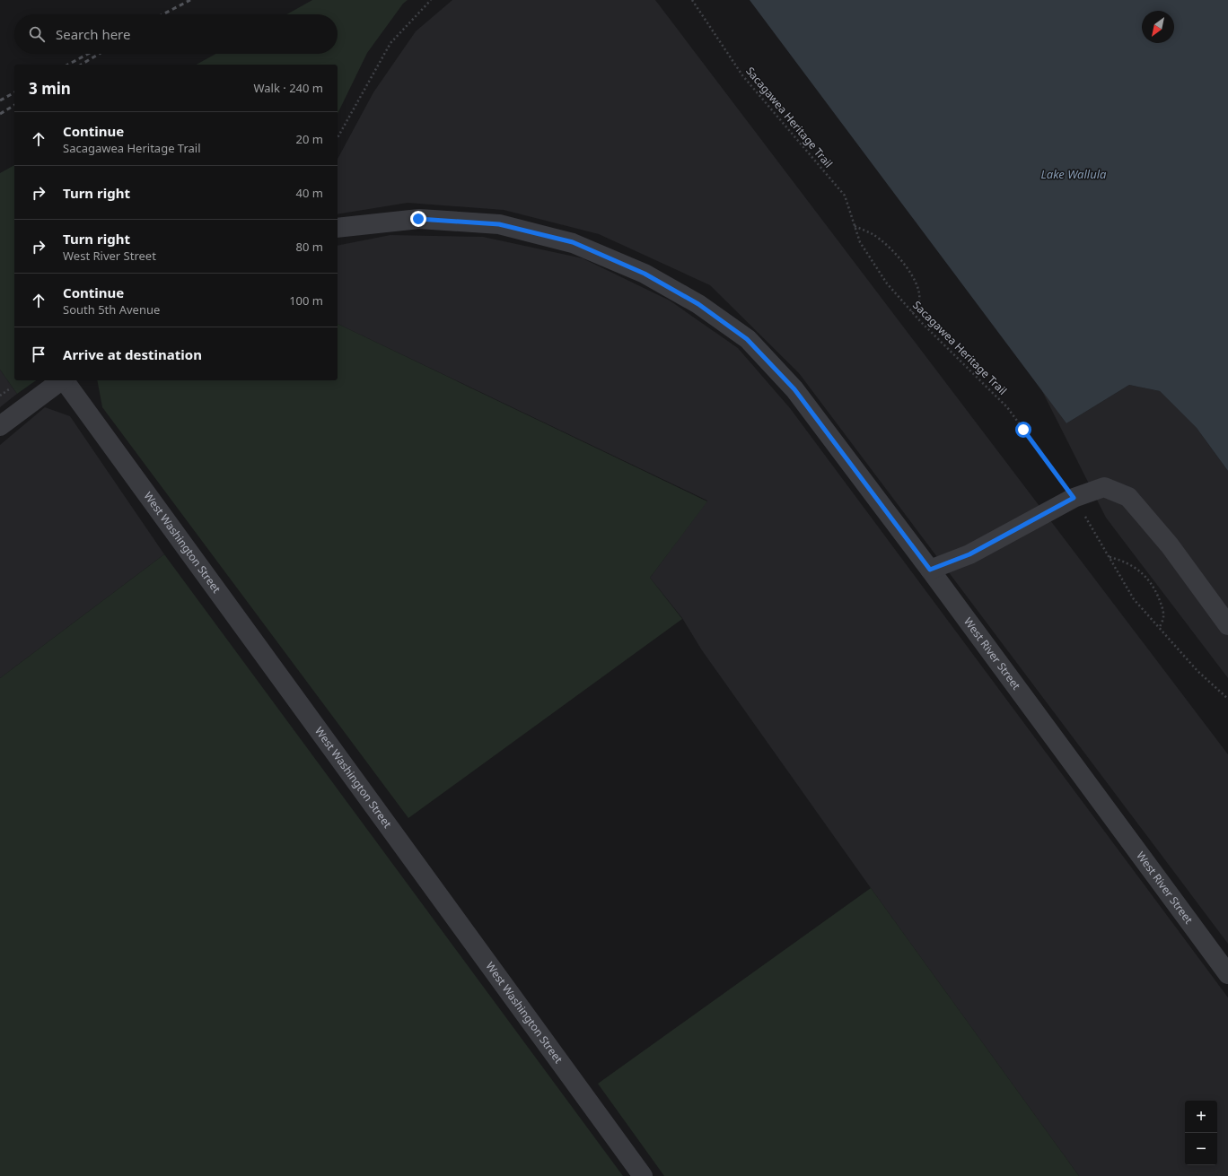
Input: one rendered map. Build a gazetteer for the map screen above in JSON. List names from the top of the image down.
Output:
{
  "streets": {
    "street": ["West Washington Street", "West River Street"],
    "path": ["Sacagawea Heritage Trail"]
  },
  "water": ["Lake Wallula"],
  "north": "bottom left",
  "page": {
    "search": "Search here",
    "heading": ["3 min", "Walk · 240 m"],
    "list": [
      ["Continue", "Sacagawea Heritage Trail", "20 m"],
      ["Turn right", "40 m"],
      ["Turn right", "West River Street", "80 m"],
      ["Continue", "South 5th Avenue", "100 m"],
      "Arrive at destination"
    ],
    "map_buttons": ["+", "−"]
  }
}
